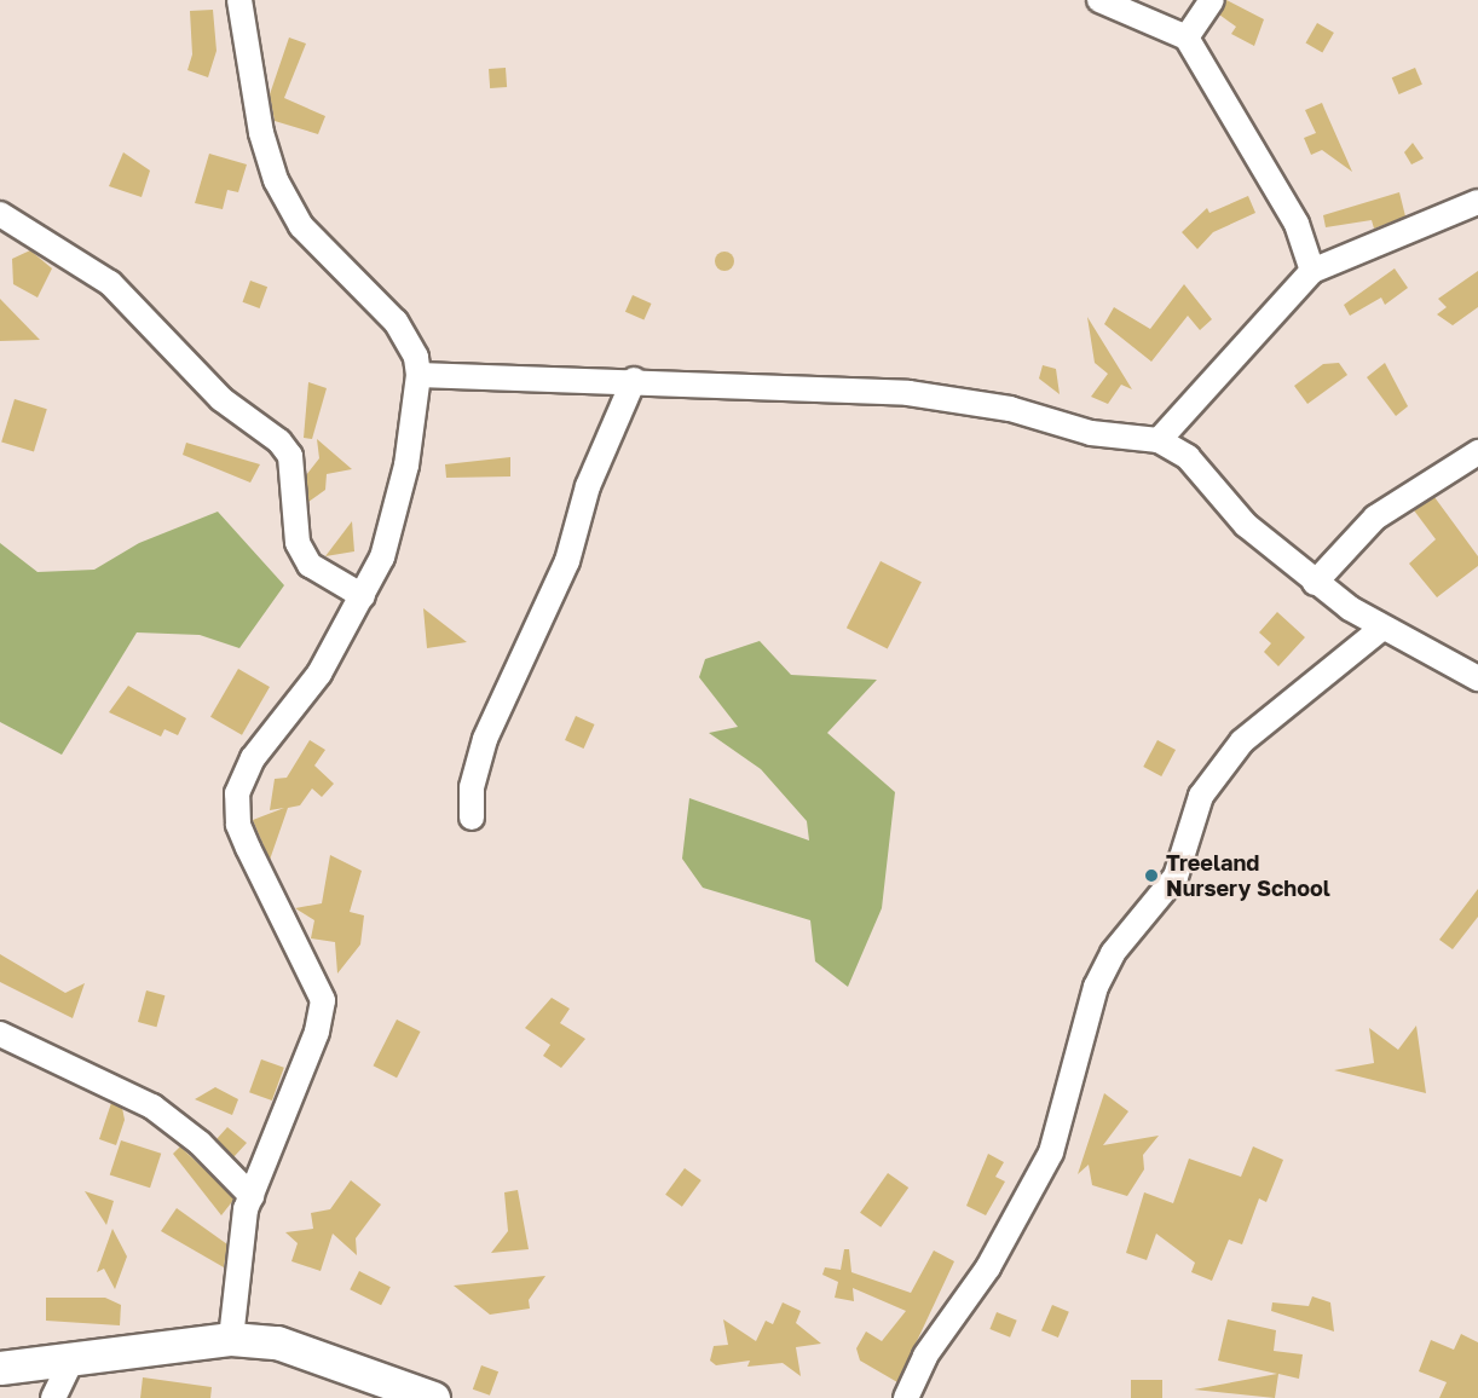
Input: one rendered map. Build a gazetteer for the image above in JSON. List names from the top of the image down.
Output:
{
  "places": ["Treeland Nursery School"]
}
